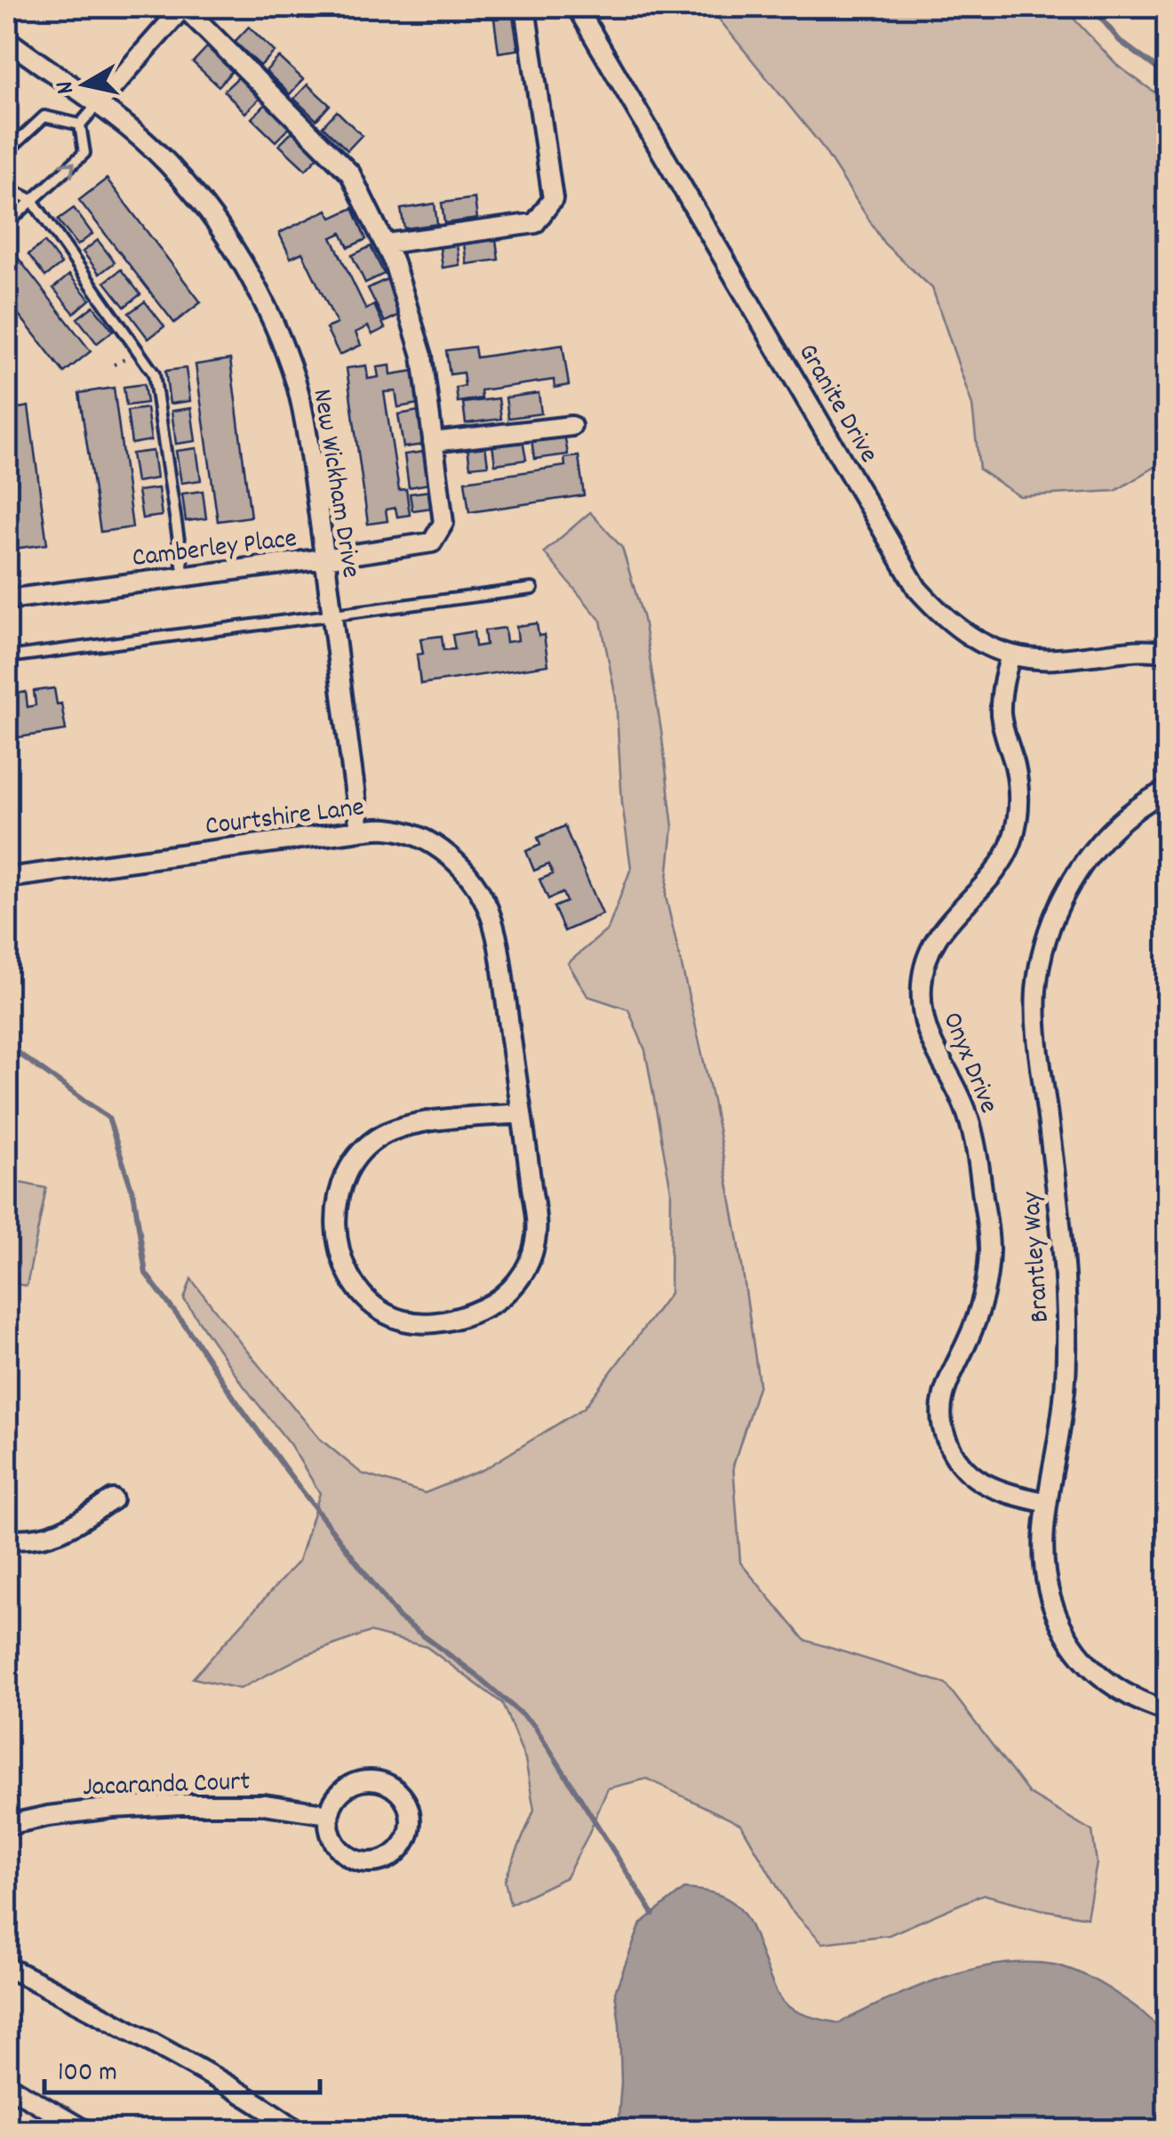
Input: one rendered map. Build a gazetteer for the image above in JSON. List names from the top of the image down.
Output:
{
  "streets": {
    "street": [
      "Granite Drive",
      "New Wickham Drive",
      "Camberley Place",
      "Courtshire Lane",
      "Onyx Drive",
      "Brantley Way",
      "Jacaranda Court"
    ]
  },
  "crossings": [
    ["Granite Drive", "Onyx Drive"],
    ["New Wickham Drive", "Camberley Place"],
    ["New Wickham Drive", "Courtshire Lane"],
    ["Onyx Drive", "Brantley Way"]
  ],
  "scale_bar": "100 m",
  "north": "left"
}
